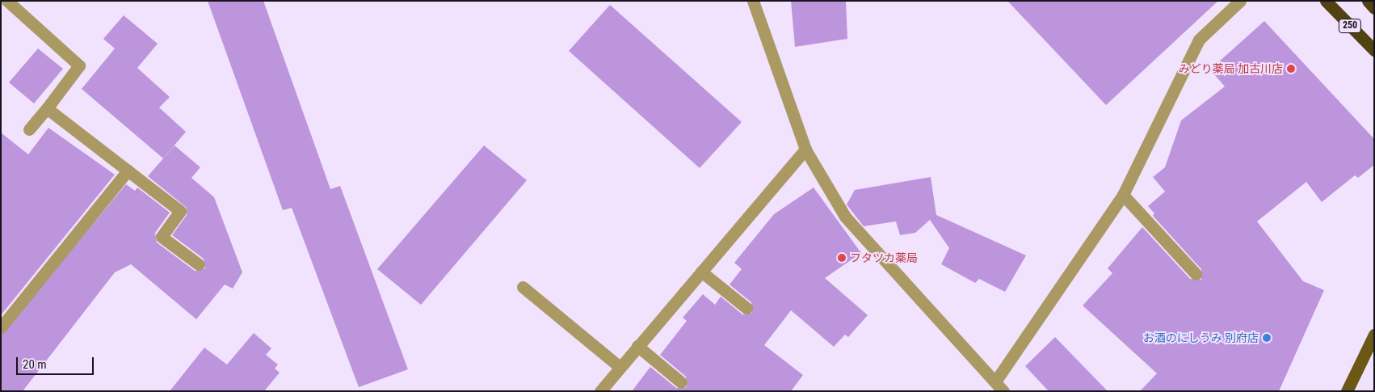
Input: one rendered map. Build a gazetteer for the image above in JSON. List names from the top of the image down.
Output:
{
  "streets": {
    "highway": ["250"]
  },
  "places": ["みどり薬局 加古川店", "フタツカ薬局", "お酒のにしうみ 別府店"],
  "scale_bar": "20 m"
}
